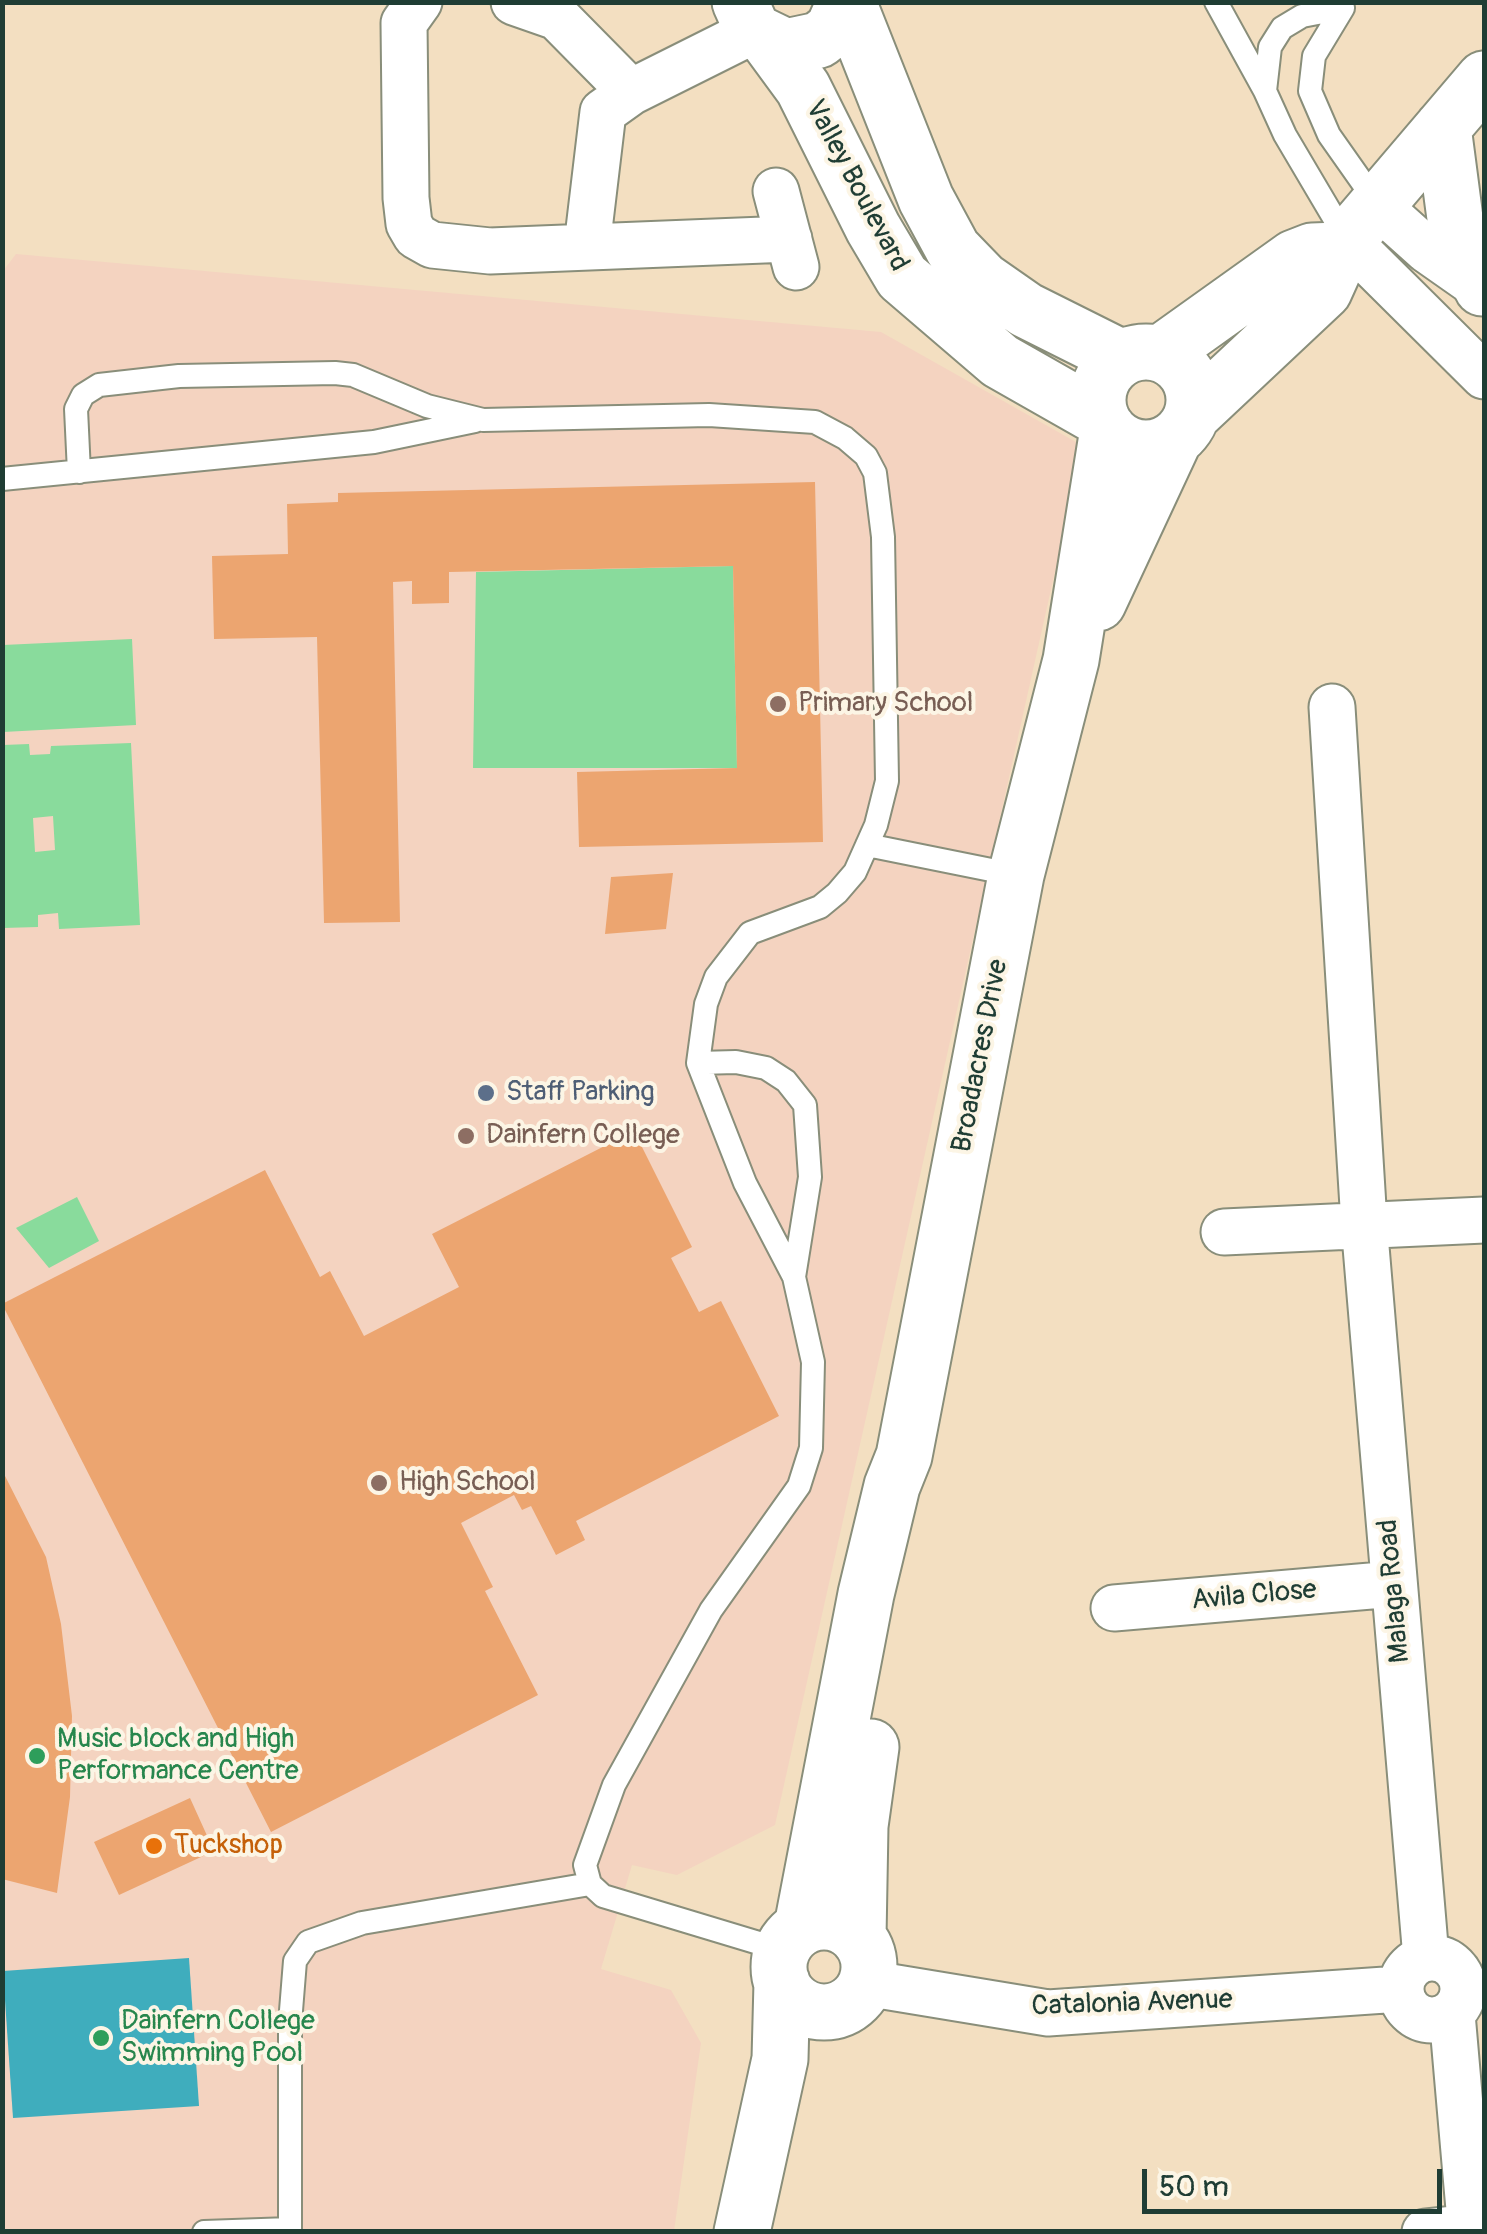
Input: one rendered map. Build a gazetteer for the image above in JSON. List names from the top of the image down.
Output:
{
  "streets": {
    "street": [
      "Valley Boulevard",
      "Broadacres Drive",
      "Malaga Road",
      "Avila Close",
      "Catalonia Avenue"
    ]
  },
  "crossings": [
    ["Valley Boulevard", "Broadacres Drive"],
    ["Broadacres Drive", "Catalonia Avenue"],
    ["Malaga Road", "Avila Close"],
    ["Malaga Road", "Catalonia Avenue"]
  ],
  "places": [
    "Primary School",
    "Staff Parking",
    "Dainfern College",
    "High School",
    "Music block and High Performance Centre",
    "Tuckshop",
    "Dainfern College Swimming Pool"
  ],
  "scale_bar": "50 m"
}
